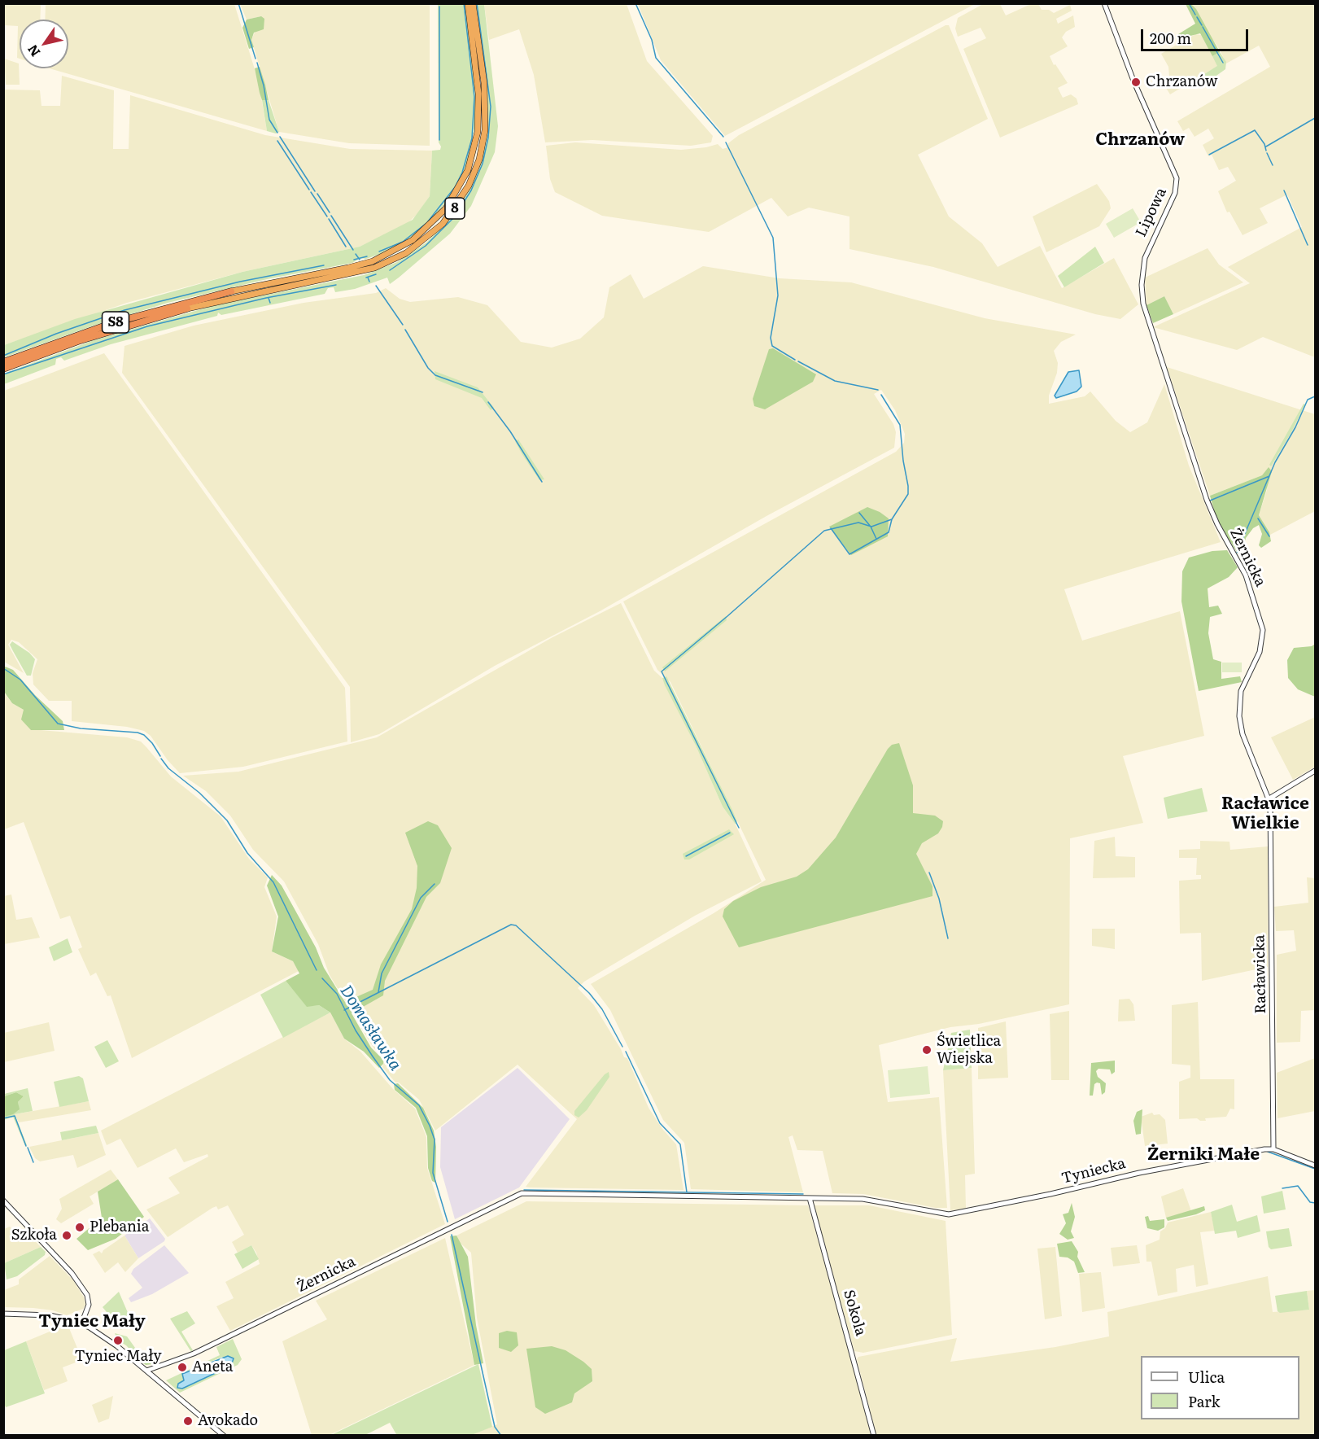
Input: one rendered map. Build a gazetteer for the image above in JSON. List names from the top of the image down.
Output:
{
  "streets": {
    "highway": ["8", "S8"],
    "street": [
      "Lipowa",
      "Żernicka",
      "Racławicka",
      "Tyniecka",
      "Sokola"
    ]
  },
  "crossings": [
    ["8", "S8"],
    ["Lipowa", "Żernicka"],
    ["Żernicka", "Racławicka"],
    ["Żernicka", "Tyniecka"],
    ["Żernicka", "Sokola"],
    ["Racławicka", "Tyniecka"],
    ["Tyniecka", "Sokola"]
  ],
  "districts": [
    "Chrzanów",
    "Racławice Wielkie",
    "Żerniki Małe",
    "Tyniec Mały"
  ],
  "water": ["Domasławka"],
  "places": [
    "Chrzanów",
    "Świetlica Wiejska",
    "Plebania",
    "Szkoła",
    "Tyniec Mały",
    "Aneta",
    "Avokado"
  ],
  "legend": ["Ulica", "Park"],
  "scale_bar": "200 m",
  "north": "bottom left"
}
